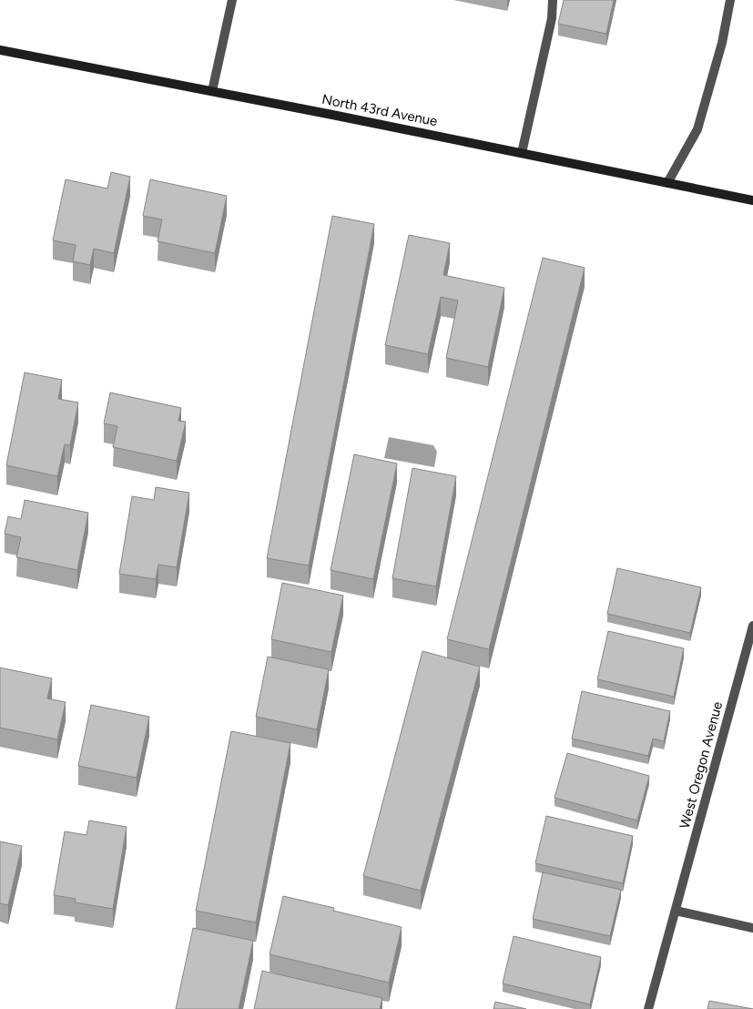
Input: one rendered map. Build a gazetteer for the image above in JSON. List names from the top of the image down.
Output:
{
  "streets": {
    "main road": ["North 43rd Avenue"],
    "street": ["West Oregon Avenue"]
  }
}
